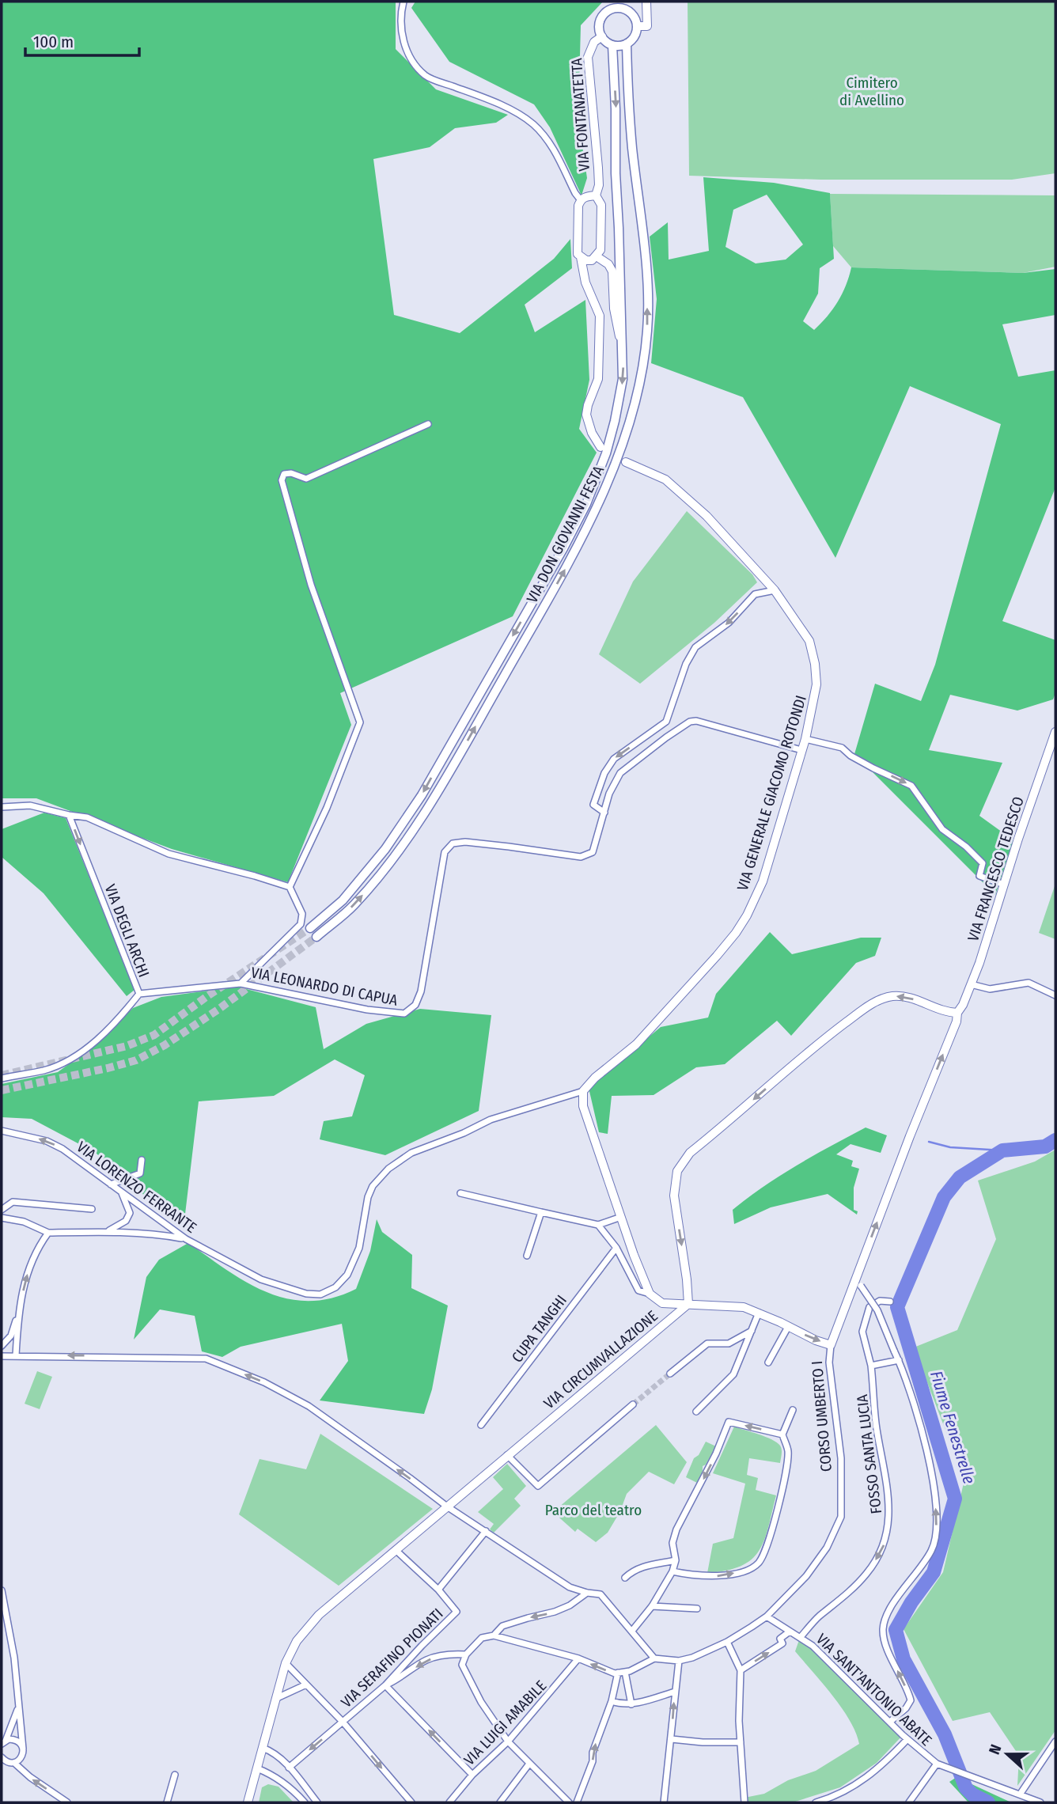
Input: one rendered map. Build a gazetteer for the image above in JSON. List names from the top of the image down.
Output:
{
  "streets": {
    "main road": ["VIA DON GIOVANNI FESTA"],
    "street": [
      "VIA FONTANATETTA",
      "VIA GENERALE GIACOMO ROTONDI",
      "VIA FRANCESCO TEDESCO",
      "VIA DEGLI ARCHI",
      "VIA LEONARDO DI CAPUA",
      "VIA LORENZO FERRANTE",
      "CUPA TANGHI",
      "VIA CIRCUMVALLAZIONE",
      "CORSO UMBERTO I",
      "FOSSO SANTA LUCIA",
      "VIA SERAFINO PIONATI",
      "VIA SANT'ANTONIO ABATE",
      "VIA LUIGI AMABILE"
    ]
  },
  "crossings": [
    ["VIA FONTANATETTA", "VIA DON GIOVANNI FESTA"],
    ["VIA GENERALE GIACOMO ROTONDI", "VIA LEONARDO DI CAPUA"],
    ["VIA GENERALE GIACOMO ROTONDI", "VIA LORENZO FERRANTE"],
    ["VIA FRANCESCO TEDESCO", "CORSO UMBERTO I"],
    ["CORSO UMBERTO I", "VIA SANT'ANTONIO ABATE"],
    ["FOSSO SANTA LUCIA", "VIA SANT'ANTONIO ABATE"]
  ],
  "one_way": ["VIA DEGLI ARCHI", "CORSO UMBERTO I", "FOSSO SANTA LUCIA"],
  "water": ["Fiume Fenestrelle"],
  "parks": ["Cimitero di Avellino", "Parco del teatro"],
  "scale_bar": "100 m",
  "north": "left"
}
